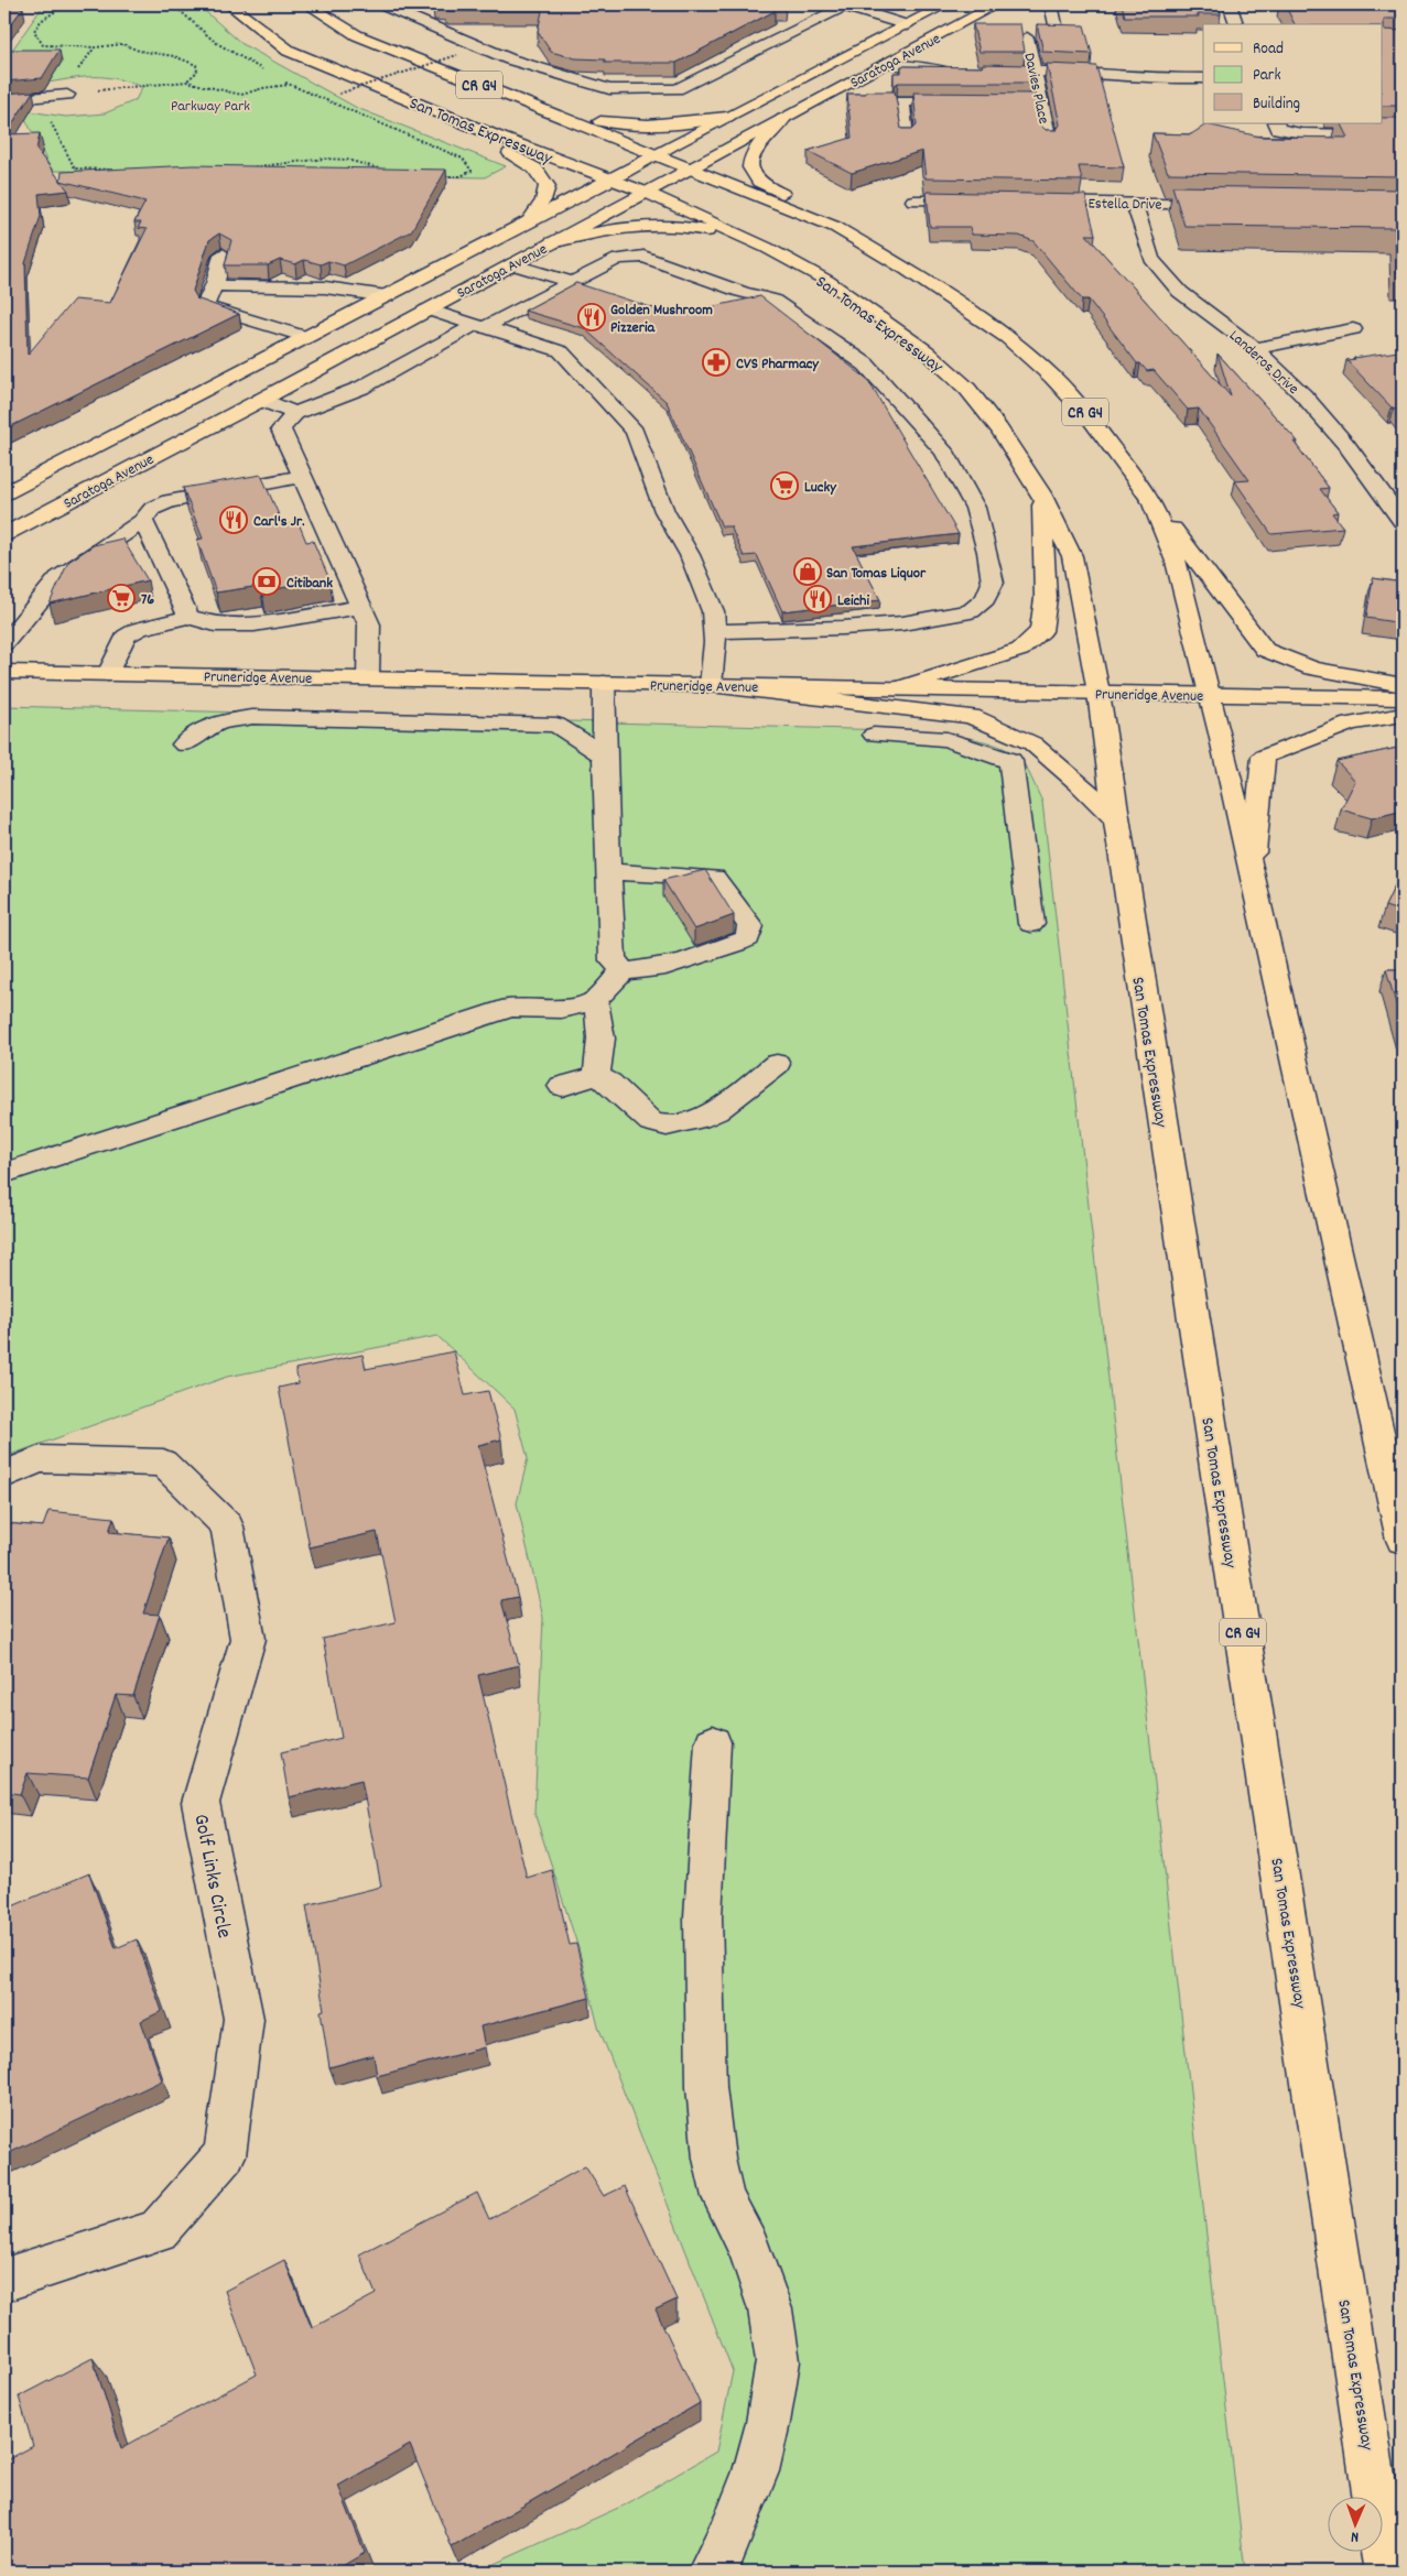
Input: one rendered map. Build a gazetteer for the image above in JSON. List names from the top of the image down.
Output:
{
  "streets": {
    "main road": [
      "Saratoga Avenue",
      "CR G4",
      "San Tomas Expressway",
      "Pruneridge Avenue"
    ],
    "street": [
      "Davies Place",
      "Estella Drive",
      "Landeros Drive",
      "Golf Links Circle"
    ]
  },
  "crossings": [
    ["Saratoga Avenue", "CR G4"],
    ["Saratoga Avenue", "San Tomas Expressway"],
    ["CR G4", "Pruneridge Avenue"],
    ["San Tomas Expressway", "Pruneridge Avenue"],
    ["Estella Drive", "Landeros Drive"]
  ],
  "parks": ["Parkway Park"],
  "places": {
    "restaurant": ["Golden Mushroom Pizzeria", "Carl's Jr.", "Leichi"],
    "pharmacy": ["CVS Pharmacy"],
    "supermarket": ["Lucky", "76"],
    "shop": ["San Tomas Liquor"],
    "bank": ["Citibank"]
  },
  "legend": ["Road", "Park", "Building"],
  "north": "bottom"
}
